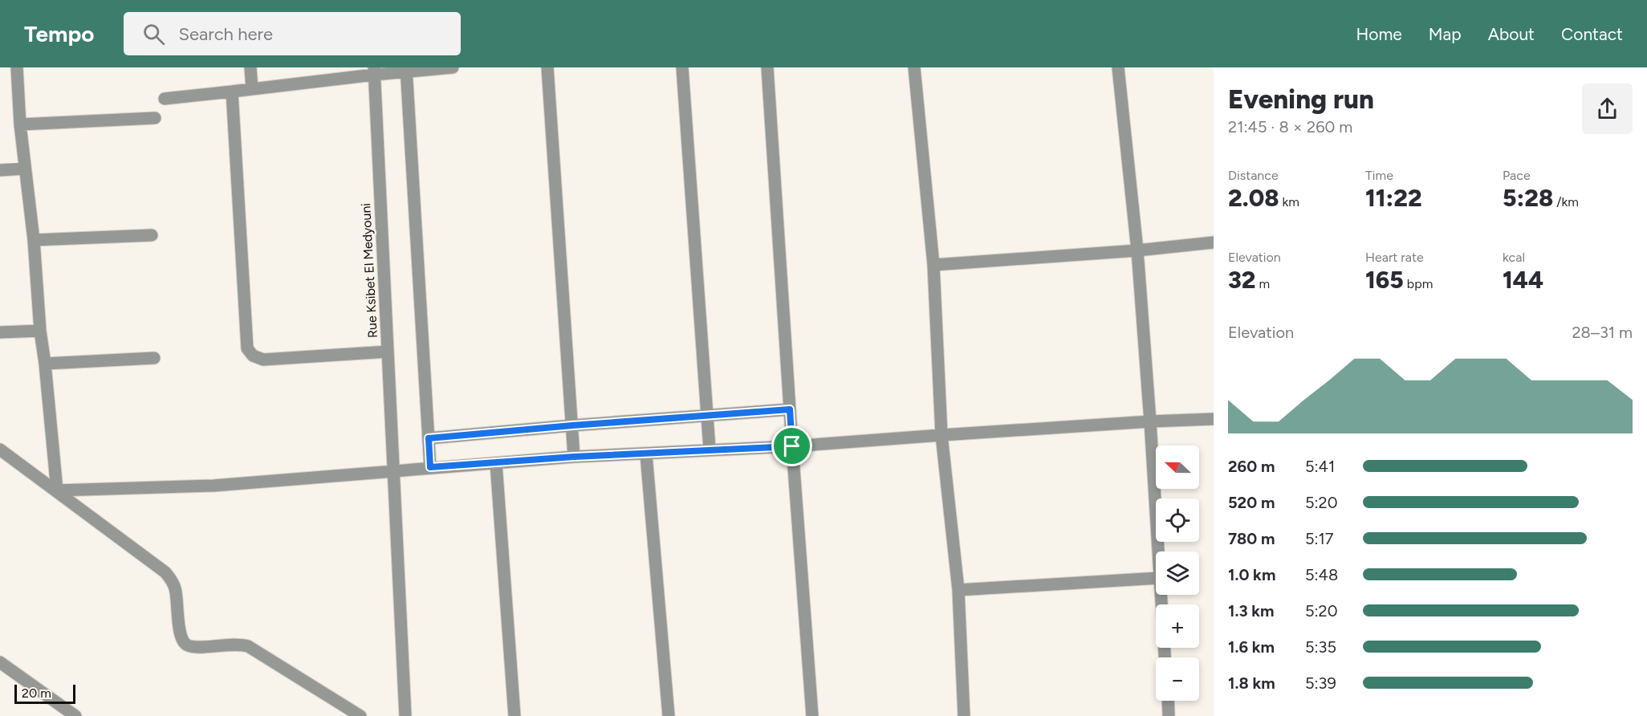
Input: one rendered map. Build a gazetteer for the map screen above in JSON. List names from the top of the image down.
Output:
{
  "streets": {
    "street": ["Rue Ksibet El Medyouni"]
  },
  "scale_bar": "20 m",
  "north": "left",
  "page": {
    "header": "Tempo",
    "search": "Search here",
    "nav": [
      "Home",
      "Map",
      "About",
      "Contact"
    ],
    "heading": ["Evening run", "21:45 · 8 × 260 m"],
    "stats": [
      ["Distance", "2.08 km"],
      ["Time", "11:22"],
      ["Pace", "5:28 /km"],
      ["Elevation", "32 m"],
      ["Heart rate", "165 bpm"],
      ["kcal", "144"]
    ],
    "chart": ["Elevation", "28–31 m"],
    "map_buttons": ["+", "−"],
    "list": [
      {
        "name": "260 m",
        "note": "5:41"
      },
      {
        "name": "520 m",
        "note": "5:20"
      },
      {
        "name": "780 m",
        "note": "5:17"
      },
      {
        "name": "1.0 km",
        "note": "5:48"
      },
      {
        "name": "1.3 km",
        "note": "5:20"
      },
      {
        "name": "1.6 km",
        "note": "5:35"
      },
      {
        "name": "1.8 km",
        "note": "5:39"
      }
    ],
    "scale": "20 m"
  }
}
